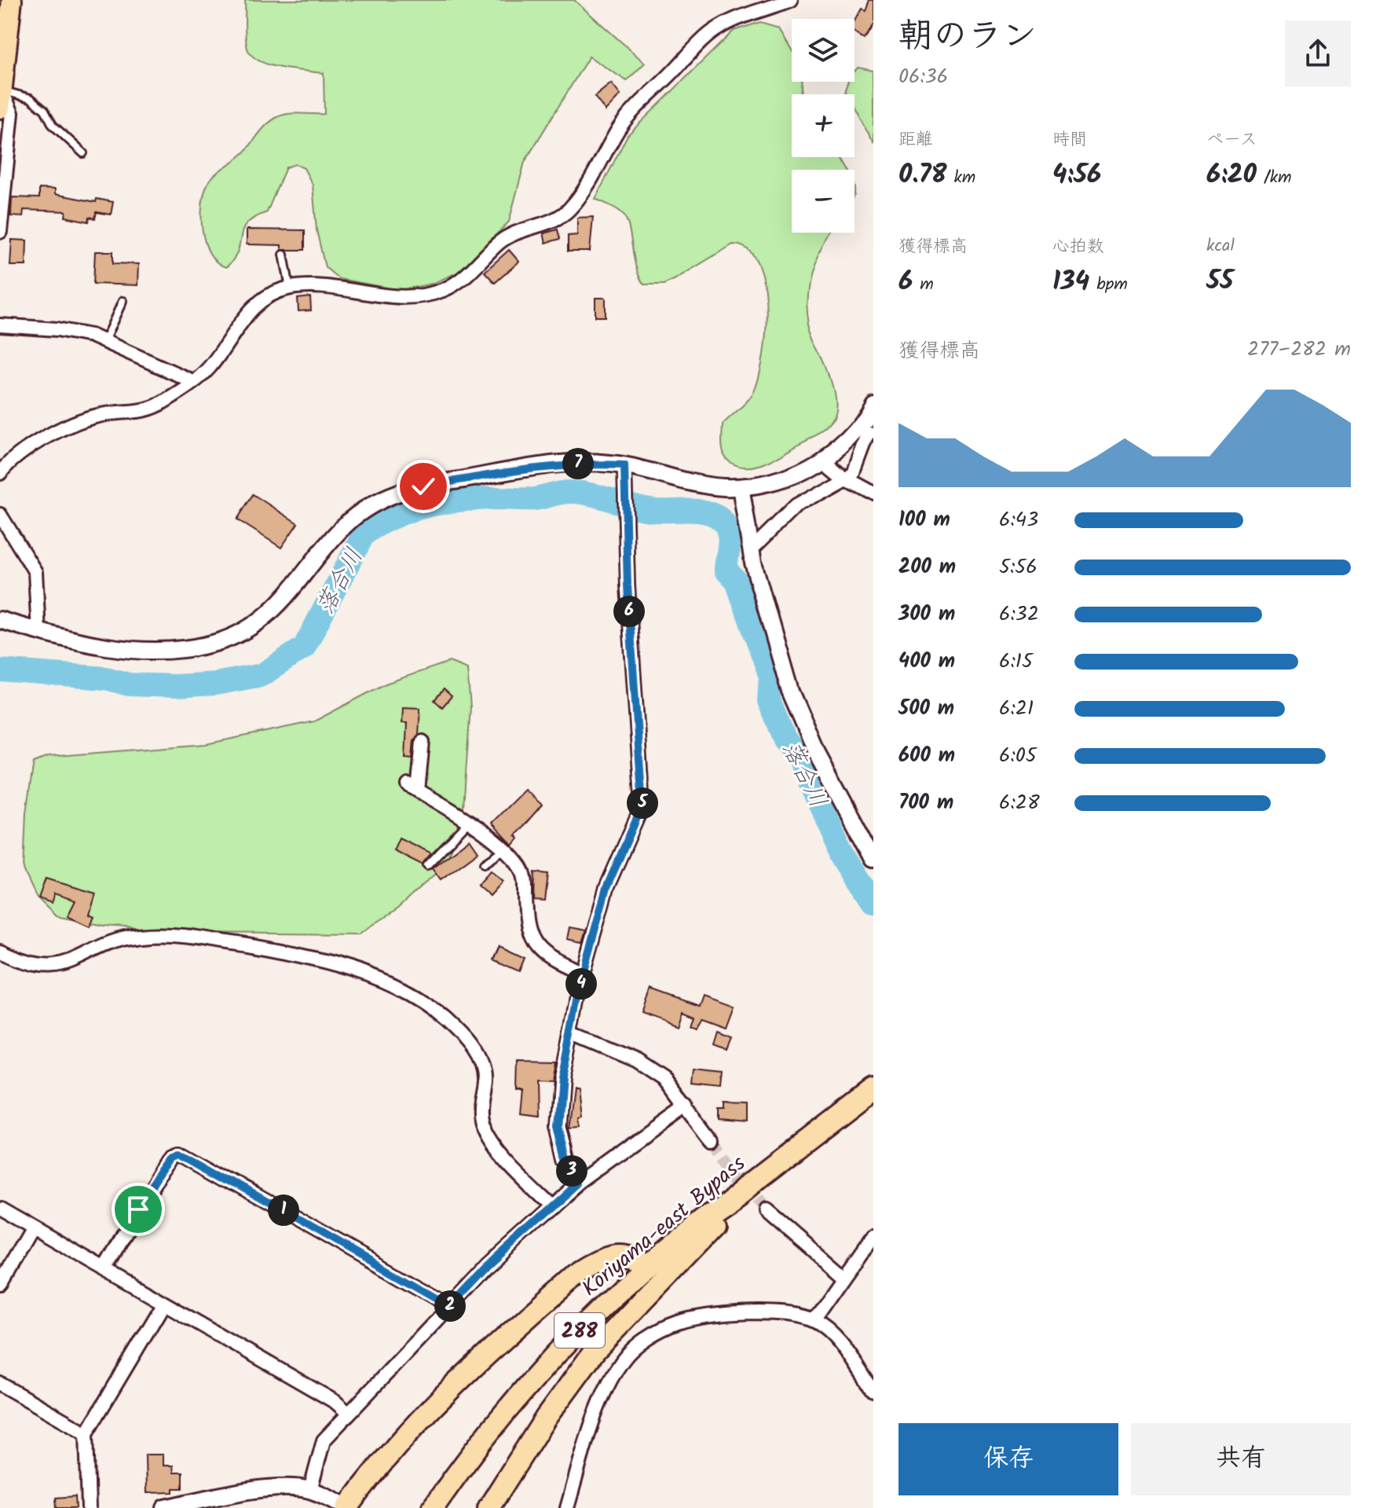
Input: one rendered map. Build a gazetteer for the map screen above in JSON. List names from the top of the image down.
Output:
{
  "streets": {
    "highway": ["Koriyama-east Bypass", "288"]
  },
  "water": ["落合川"],
  "page": {
    "heading": ["朝のラン", "06:36"],
    "map_buttons": ["+", "−"],
    "stats": [
      ["距離", "0.78 km"],
      ["時間", "4:56"],
      ["ペース", "6:20 /km"],
      ["獲得標高", "6 m"],
      ["心拍数", "134 bpm"],
      ["kcal", "55"]
    ],
    "chart": ["獲得標高", "277–282 m"],
    "pins": [
      "7",
      "6",
      "5",
      "4",
      "3",
      "1",
      "2"
    ],
    "list": [
      {
        "name": "100 m",
        "note": "6:43"
      },
      {
        "name": "200 m",
        "note": "5:56"
      },
      {
        "name": "300 m",
        "note": "6:32"
      },
      {
        "name": "400 m",
        "note": "6:15"
      },
      {
        "name": "500 m",
        "note": "6:21"
      },
      {
        "name": "600 m",
        "note": "6:05"
      },
      {
        "name": "700 m",
        "note": "6:28"
      }
    ],
    "buttons": ["保存", "共有"]
  }
}
